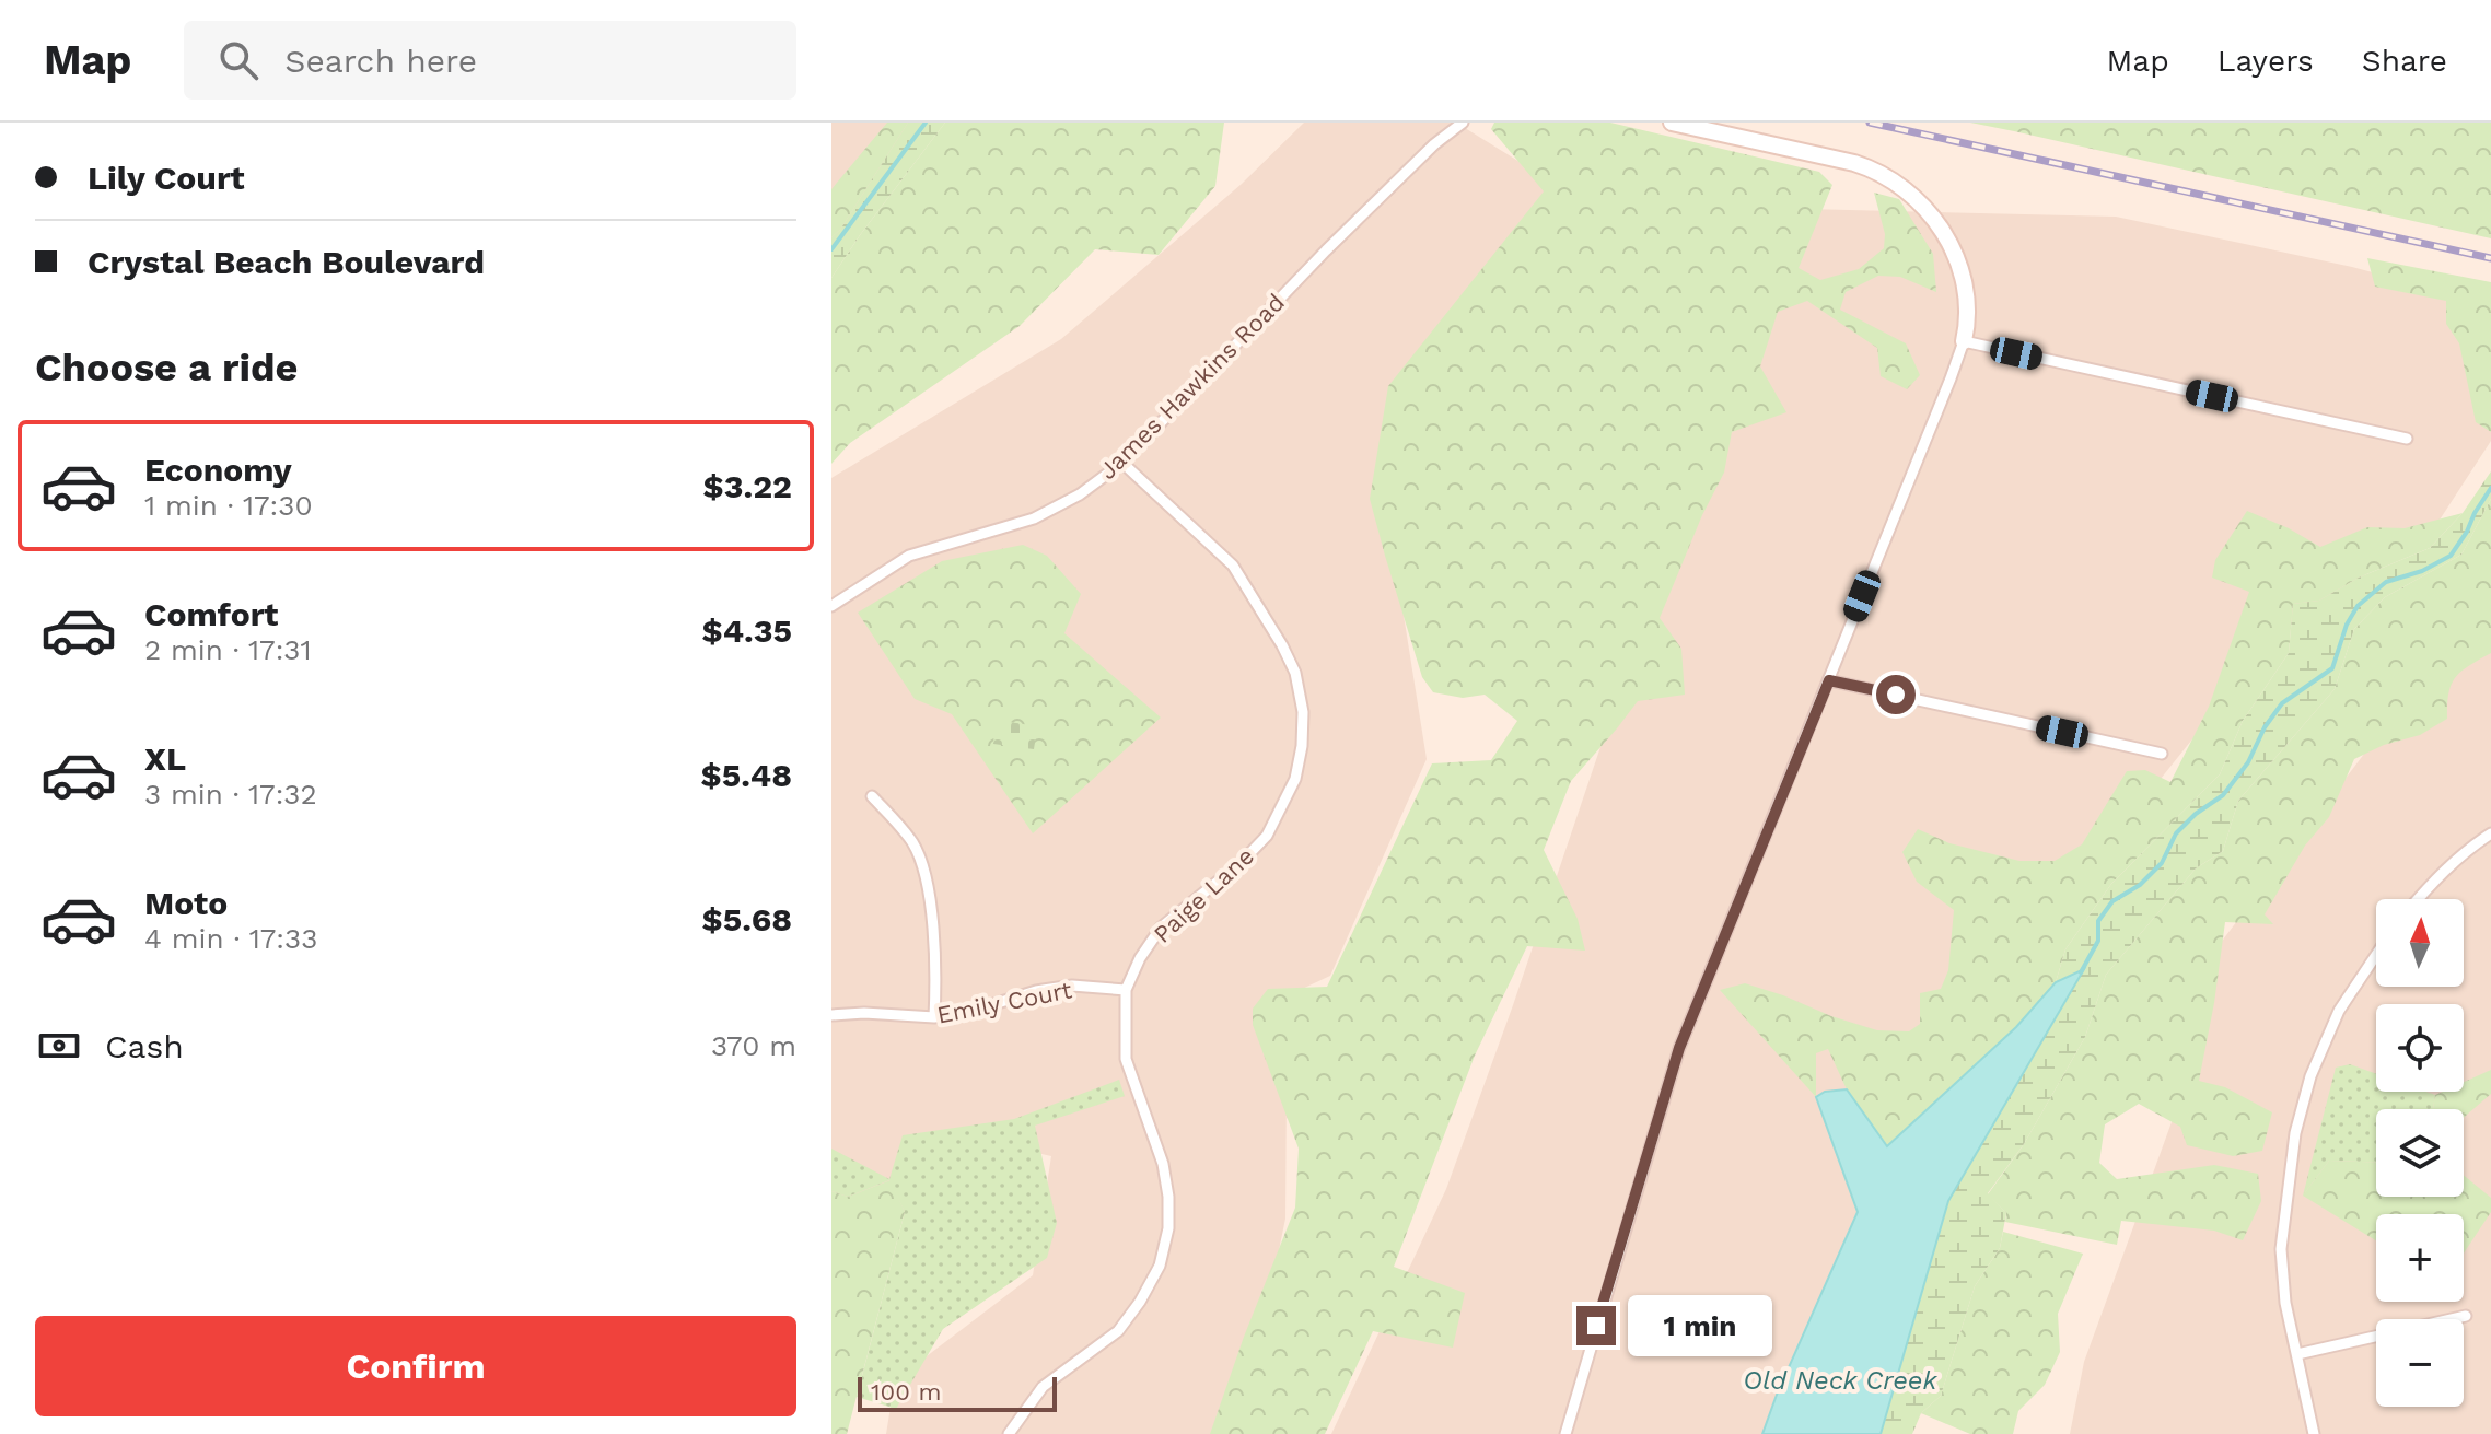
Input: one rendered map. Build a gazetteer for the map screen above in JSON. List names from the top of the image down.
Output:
{
  "streets": {
    "street": ["James Hawkins Road", "Paige Lane", "Emily Court"]
  },
  "crossings": [
    ["James Hawkins Road", "Paige Lane"],
    ["Paige Lane", "Emily Court"]
  ],
  "water": ["Old Neck Creek"],
  "scale_bar": "100 m",
  "north": "top",
  "page": {
    "header": "Map",
    "search": "Search here",
    "nav": ["Map", "Layers", "Share"],
    "banner": ["Lily Court", "Crystal Beach Boulevard"],
    "heading": "Choose a ride",
    "list": [
      {
        "name": "Economy",
        "note": "1 min · 17:30",
        "value": "$3.22"
      },
      {
        "name": "Comfort",
        "note": "2 min · 17:31",
        "value": "$4.35"
      },
      {
        "name": "XL",
        "note": "3 min · 17:32",
        "value": "$5.48"
      },
      {
        "name": "Moto",
        "note": "4 min · 17:33",
        "value": "$5.68"
      }
    ],
    "map_buttons": ["+", "−"],
    "pay": ["Cash", "370 m"],
    "bubble": "1 min",
    "buttons": "Confirm",
    "scale": "100 m"
  }
}
